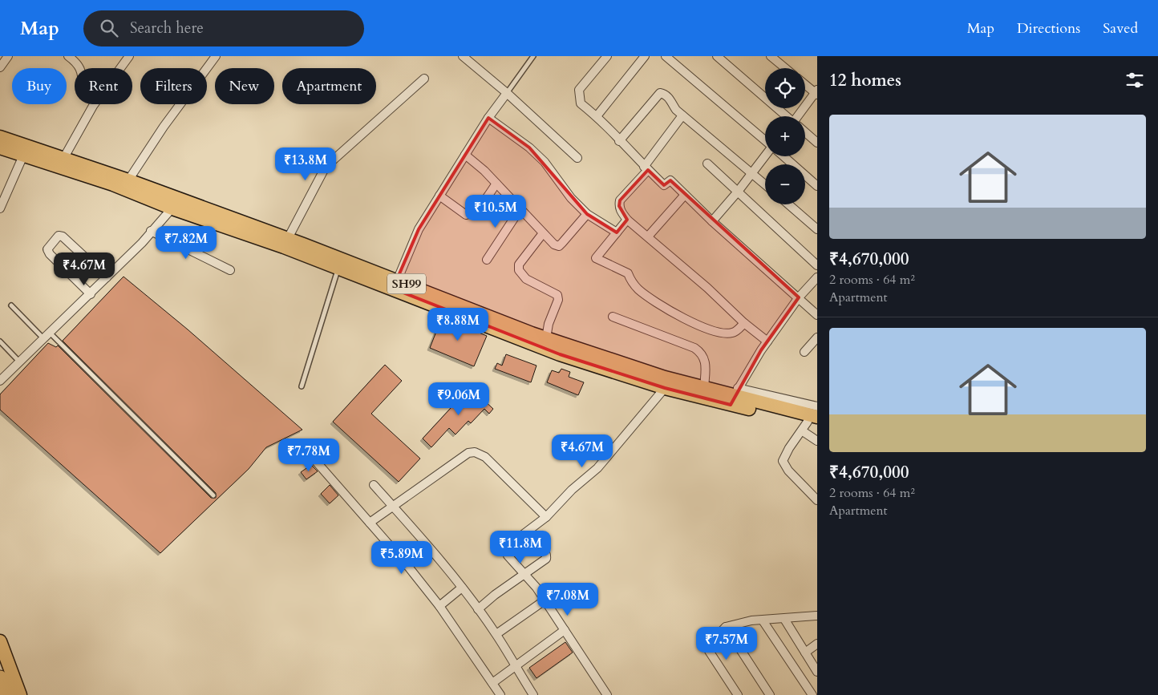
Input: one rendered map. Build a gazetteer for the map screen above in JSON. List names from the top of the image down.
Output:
{
  "streets": {
    "main road": ["SH99"]
  },
  "page": {
    "header": "Map",
    "search": "Search here",
    "nav": ["Map", "Directions", "Saved"],
    "heading": "12 homes",
    "map_buttons": ["+", "−"],
    "chip": [
      "Buy",
      "Rent",
      "Filters",
      "New",
      "Apartment"
    ],
    "list": [
      {
        "name": "₹4,670,000",
        "note": "2 rooms · 64 m² · Apartment"
      },
      {
        "name": "₹4,670,000",
        "note": "2 rooms · 64 m² · Apartment"
      }
    ],
    "price": [
      "₹13.8M",
      "₹10.5M",
      "₹7.82M",
      "₹4.67M",
      "₹8.88M",
      "₹9.06M",
      "₹4.67M",
      "₹7.78M",
      "₹11.8M",
      "₹5.89M",
      "₹7.08M",
      "₹7.57M"
    ]
  }
}
